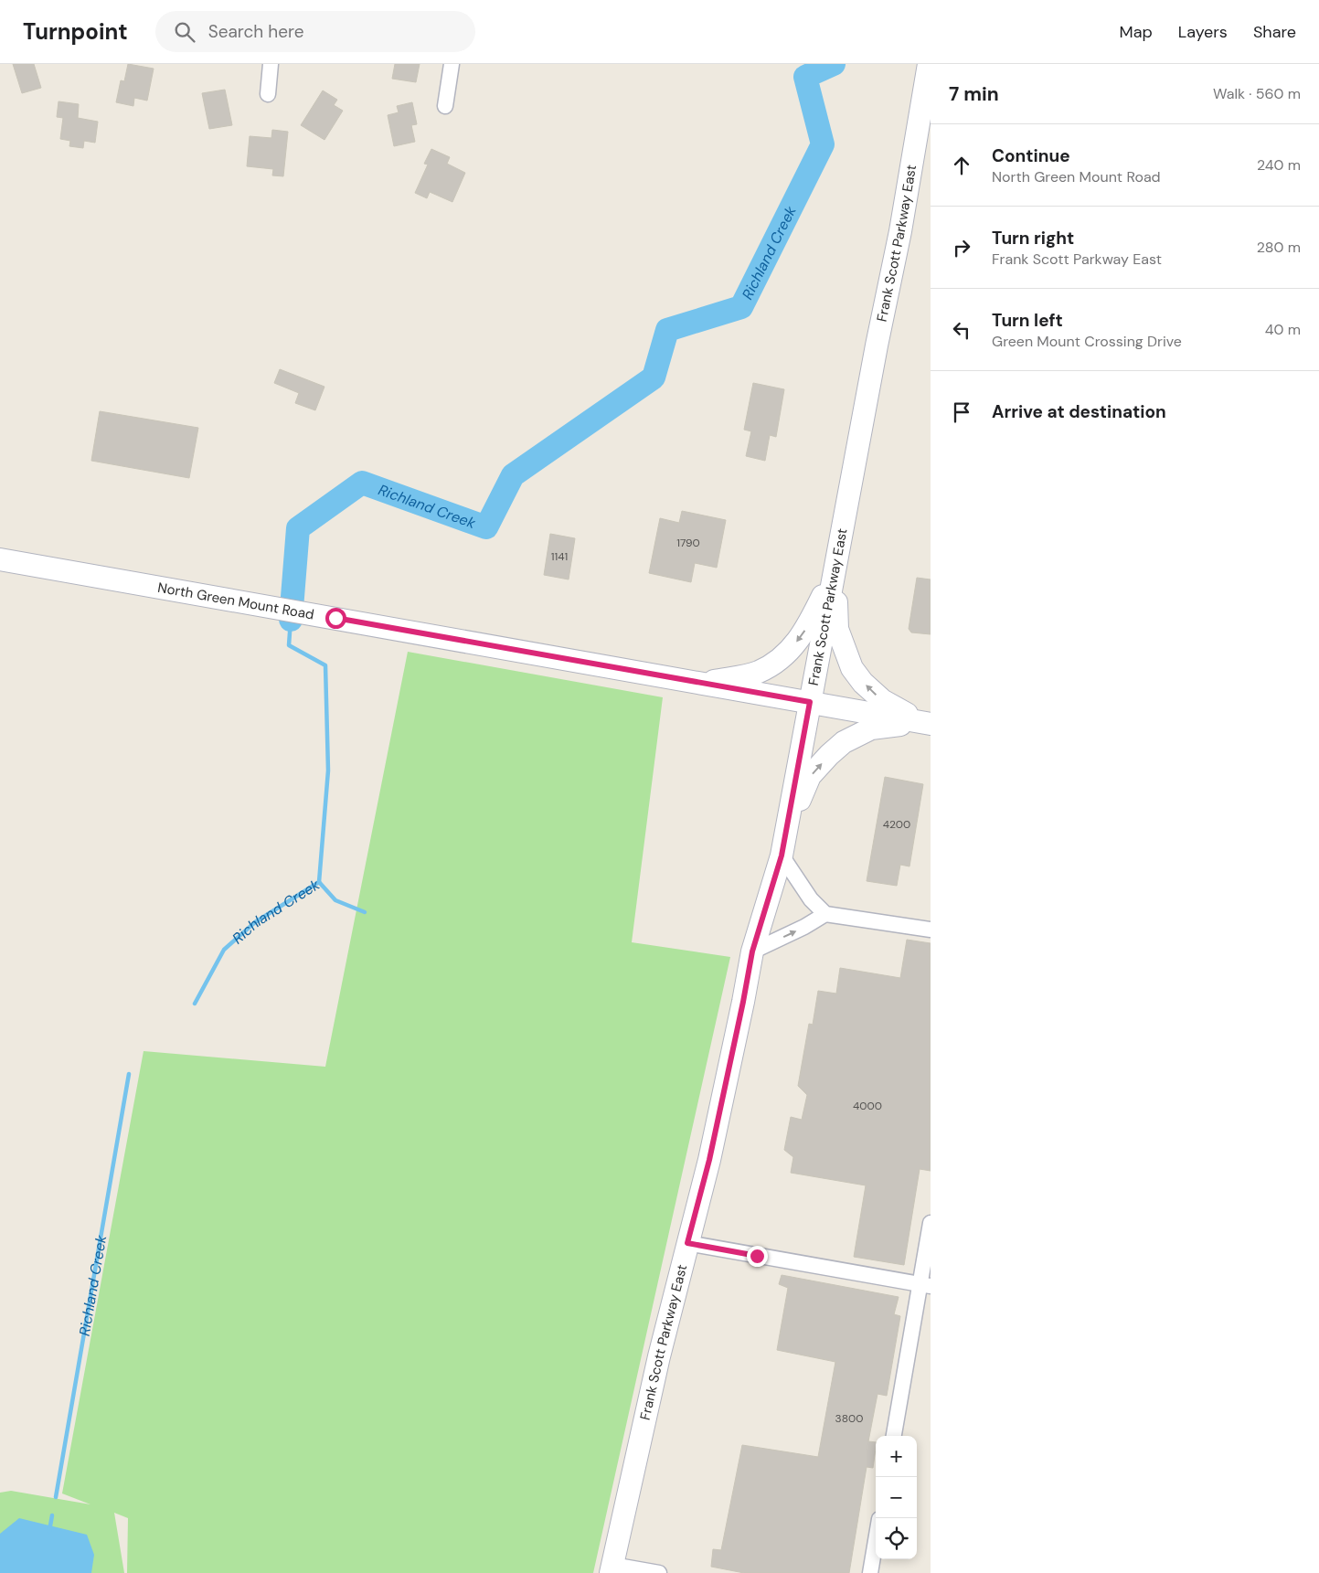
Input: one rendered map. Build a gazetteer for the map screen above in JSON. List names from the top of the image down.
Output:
{
  "streets": {
    "main road": ["Frank Scott Parkway East", "North Green Mount Road"]
  },
  "crossings": [
    ["Frank Scott Parkway East", "North Green Mount Road"]
  ],
  "water": ["Richland Creek"],
  "house_numbers": [
    "1790",
    "1141",
    "4200",
    "4000",
    "3800"
  ],
  "page": {
    "header": "Turnpoint",
    "search": "Search here",
    "nav": ["Map", "Layers", "Share"],
    "heading": ["7 min", "Walk · 560 m"],
    "list": [
      ["Continue", "North Green Mount Road", "240 m"],
      ["Turn right", "Frank Scott Parkway East", "280 m"],
      ["Turn left", "Green Mount Crossing Drive", "40 m"],
      "Arrive at destination"
    ],
    "map_buttons": ["+", "−"]
  }
}
